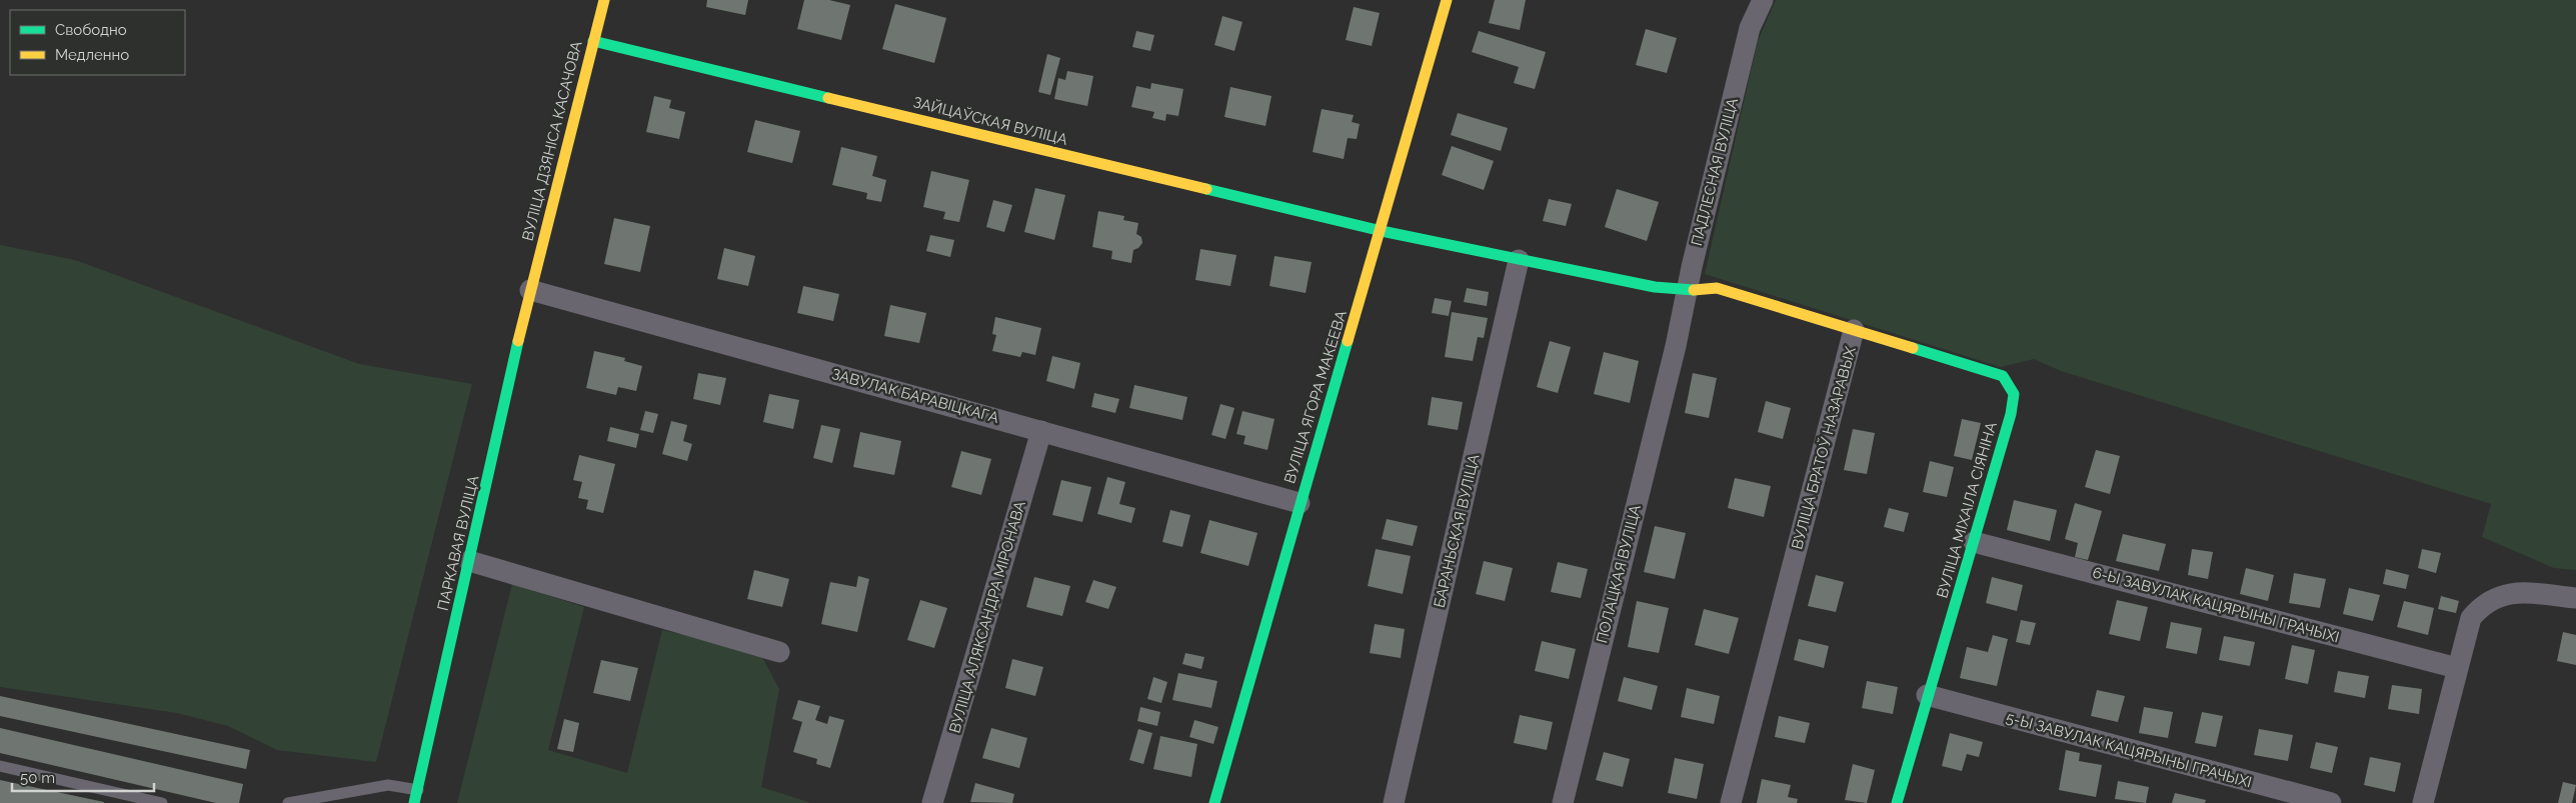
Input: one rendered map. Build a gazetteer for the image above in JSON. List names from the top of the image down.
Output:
{
  "streets": {
    "street": [
      "ЗАЙЦАЎСКАЯ ВУЛІЦА",
      "ВУЛІЦА ДЗЯНІСА КАСАЧОВА",
      "ПАДЛЕСНАЯ ВУЛІЦА",
      "ЗАВУЛАК БАРАВІЦКАГА",
      "ВУЛІЦА ЯГОРА МАКЕЕВА",
      "ВУЛІЦА БРАТОЎ НАЗАРАВЫХ",
      "ВУЛІЦА МІХАІЛА СІЯНІНА",
      "БАРАНЬСКАЯ ВУЛІЦА",
      "ПАРКАВАЯ ВУЛІЦА",
      "ПОЛАЦКАЯ ВУЛІЦА",
      "6-Ы ЗАВУЛАК КАЦЯРЫНЫ ГРАЧЫХІ",
      "ВУЛІЦА АЛЯКСАНДРА МІРОНАВА",
      "5-Ы ЗАВУЛАК КАЦЯРЫНЫ ГРАЧЫХІ"
    ]
  },
  "crossings": [
    ["ЗАЙЦАЎСКАЯ ВУЛІЦА", "ВУЛІЦА ДЗЯНІСА КАСАЧОВА"],
    ["ЗАЙЦАЎСКАЯ ВУЛІЦА", "ВУЛІЦА ЯГОРА МАКЕЕВА"],
    ["ЗАЙЦАЎСКАЯ ВУЛІЦА", "ВУЛІЦА БРАТОЎ НАЗАРАВЫХ"],
    ["ВУЛІЦА ДЗЯНІСА КАСАЧОВА", "ЗАВУЛАК БАРАВІЦКАГА"],
    ["ВУЛІЦА ДЗЯНІСА КАСАЧОВА", "ПАРКАВАЯ ВУЛІЦА"],
    ["ПАДЛЕСНАЯ ВУЛІЦА", "ВУЛІЦА БРАТОЎ НАЗАРАВЫХ"],
    ["ПАДЛЕСНАЯ ВУЛІЦА", "ПОЛАЦКАЯ ВУЛІЦА"],
    ["ЗАВУЛАК БАРАВІЦКАГА", "ВУЛІЦА ЯГОРА МАКЕЕВА"],
    ["ЗАВУЛАК БАРАВІЦКАГА", "ПАРКАВАЯ ВУЛІЦА"],
    ["ЗАВУЛАК БАРАВІЦКАГА", "ВУЛІЦА АЛЯКСАНДРА МІРОНАВА"],
    ["ВУЛІЦА ЯГОРА МАКЕЕВА", "ВУЛІЦА БРАТОЎ НАЗАРАВЫХ"],
    ["ВУЛІЦА БРАТОЎ НАЗАРАВЫХ", "ВУЛІЦА МІХАІЛА СІЯНІНА"],
    ["ВУЛІЦА БРАТОЎ НАЗАРАВЫХ", "БАРАНЬСКАЯ ВУЛІЦА"],
    ["ВУЛІЦА МІХАІЛА СІЯНІНА", "6-Ы ЗАВУЛАК КАЦЯРЫНЫ ГРАЧЫХІ"],
    ["ВУЛІЦА МІХАІЛА СІЯНІНА", "5-Ы ЗАВУЛАК КАЦЯРЫНЫ ГРАЧЫХІ"]
  ],
  "legend": ["Свободно", "Медленно"],
  "scale_bar": "50 m"
}
